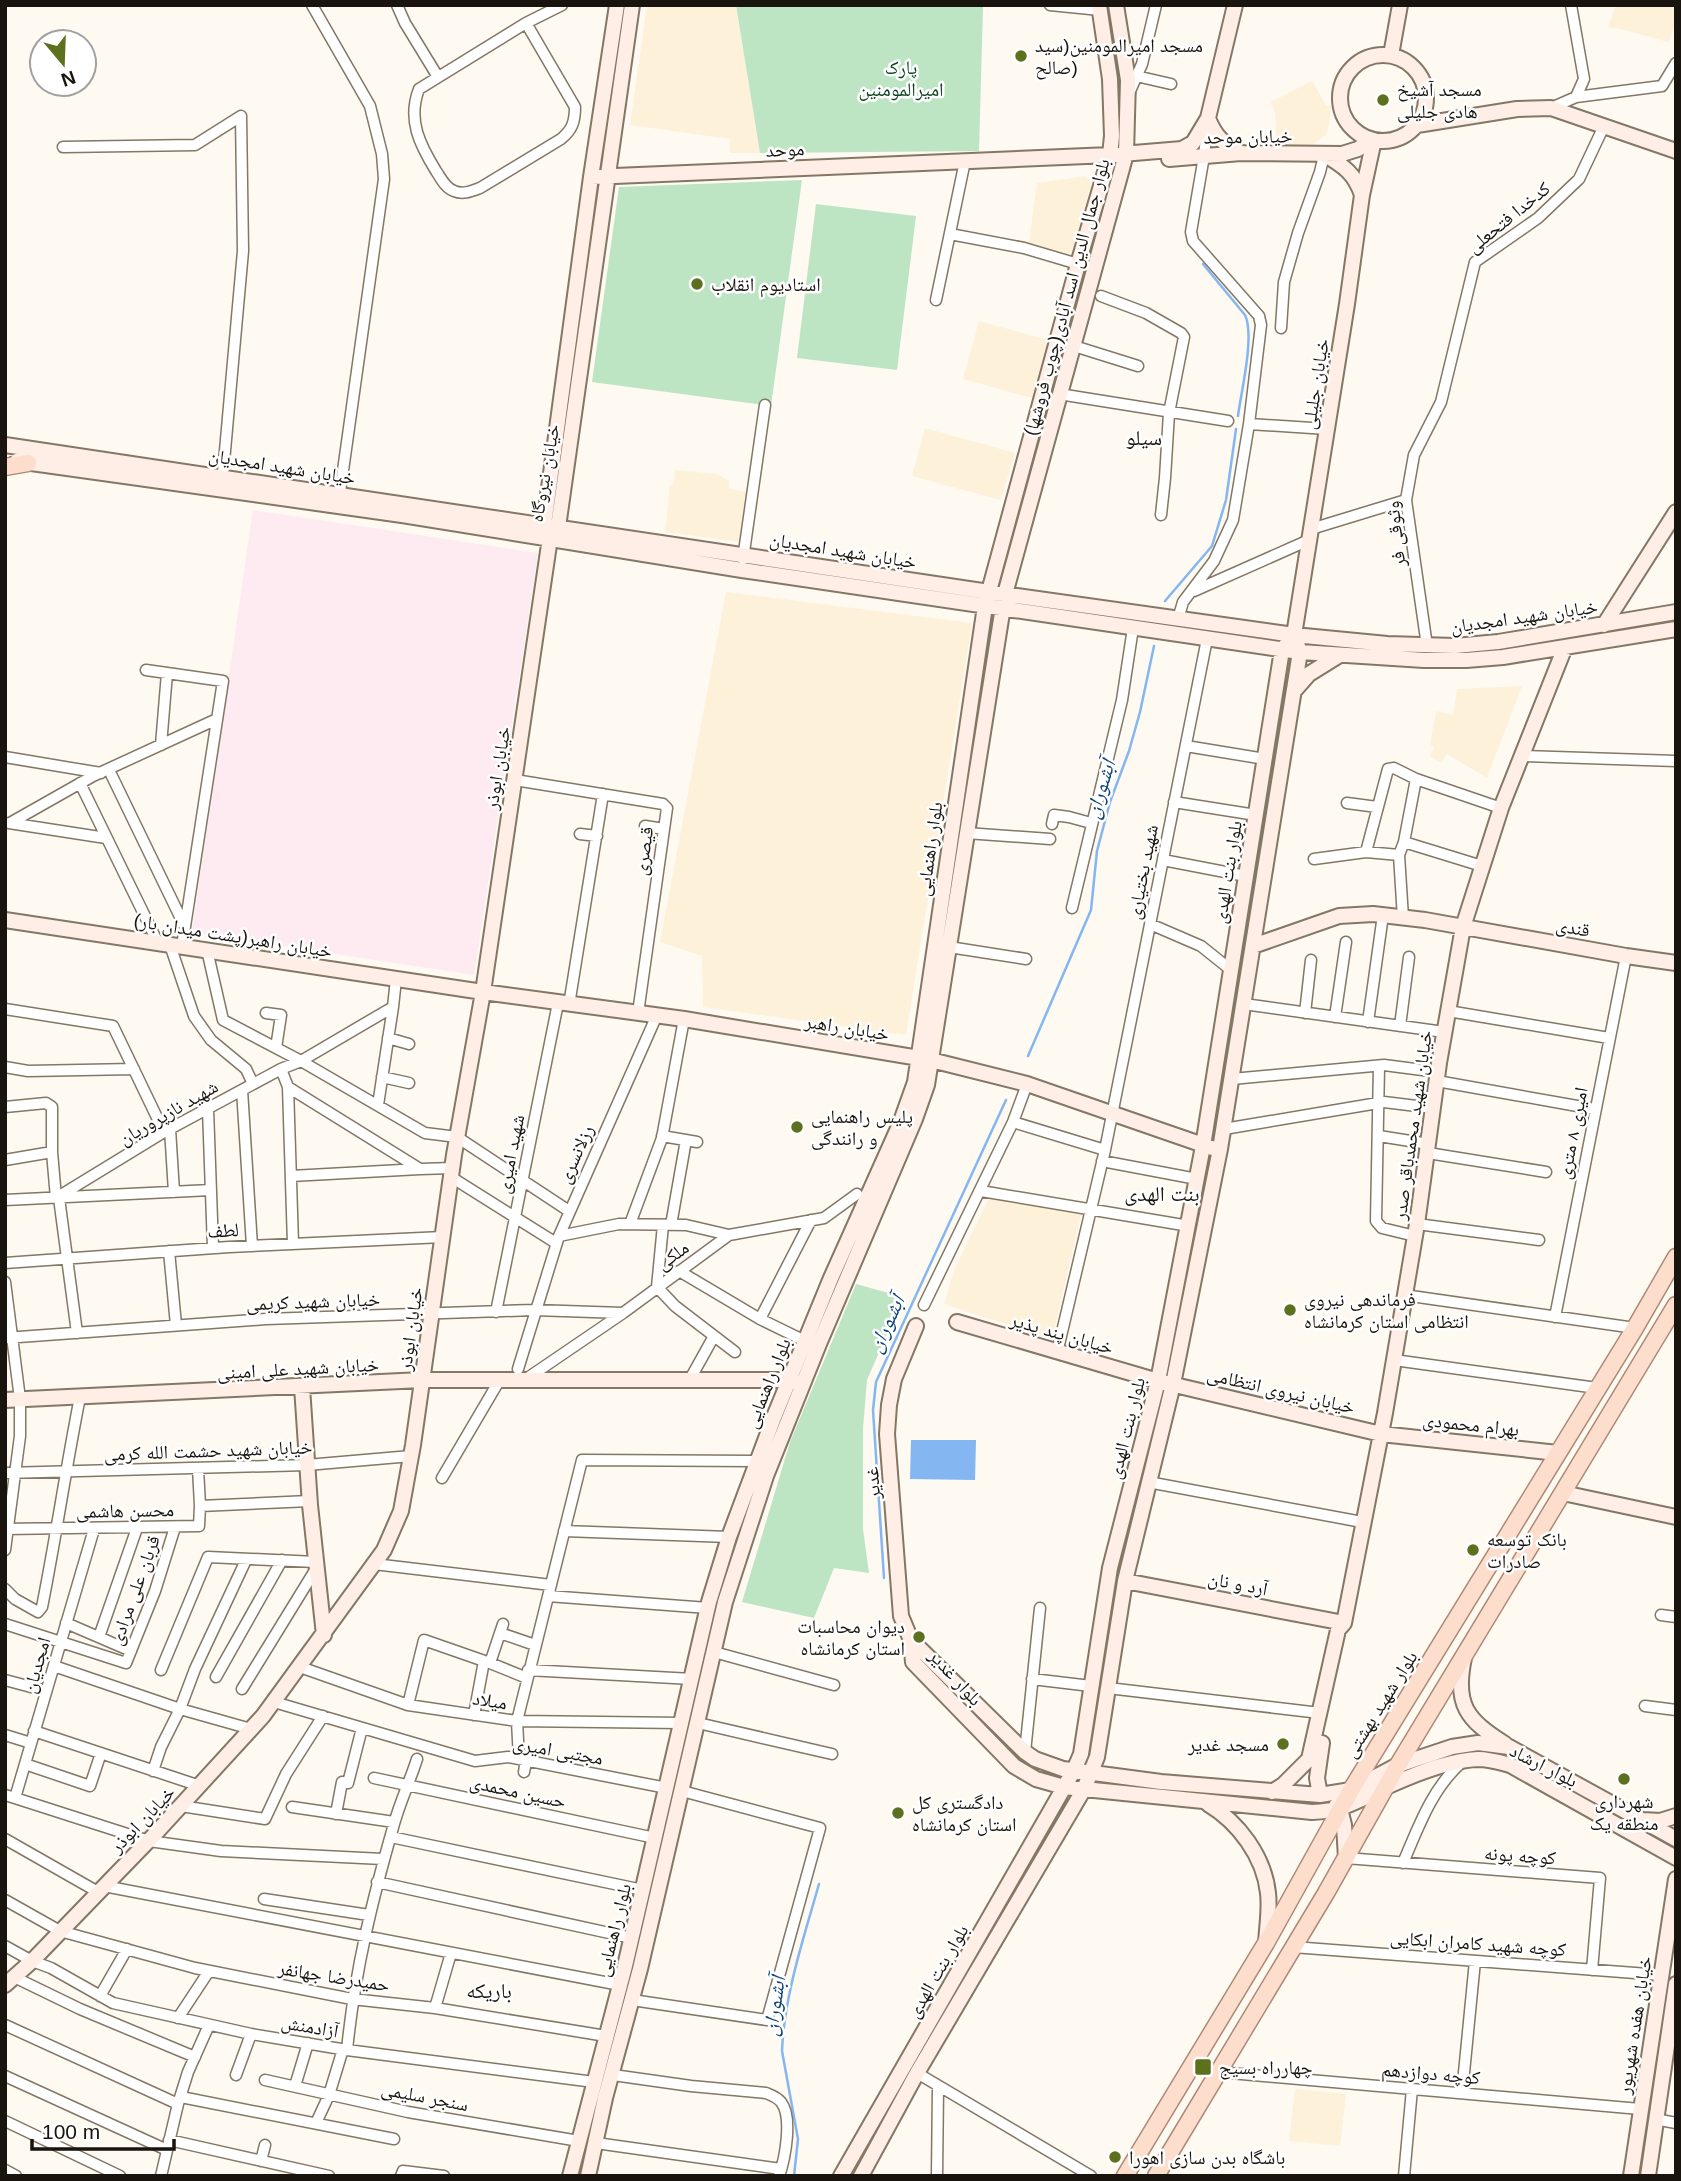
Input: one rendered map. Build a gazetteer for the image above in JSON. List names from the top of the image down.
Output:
{
  "streets": {
    "main road": [
      "خیابان موحد",
      "موحد",
      "بلوار جمال الدین اسد آبادی(چوب فروشها)",
      "خیابان جلیلی",
      "خیابان شهید امجدیان",
      "خیابان نیروگاه",
      "خیابان ابوذر",
      "بلوار راهنمایی",
      "بلوار بنت الهدی",
      "قندی",
      "خیابان راهبر(پشت میدان بار)",
      "خیابان راهبر",
      "خیابان شهید محمدباقر صدر",
      "خیابان پند پذیر",
      "خیابان شهید علی امینی",
      "خیابان نیروی انتظامی",
      "بهرام محمودی",
      "غدیر",
      "آرد و نان",
      "بلوار غدیر",
      "بلوار شهید بهشتی",
      "بلوار ارشاد",
      "خیابان هفده شهریور"
    ],
    "street": [
      "کدخدا فتحعلی",
      "وثوقی فر",
      "قیصری",
      "شهید بختیاری",
      "شهید نازپروریان",
      "امیری ۸ متری",
      "شهید امیری",
      "رزلانسری",
      "لطف",
      "ملکی",
      "خیابان شهید کریمی",
      "خیابان شهید حشمت الله کرمی",
      "محسن هاشمی",
      "قربان علی مرادی",
      "امجدیان",
      "میلاد",
      "مجتبی امیری",
      "حسین محمدی",
      "کوچه پونه",
      "کوچه شهید کامران ابکایی",
      "حمیدرضا جهانفر",
      "آزادمنش",
      "کوچه دوازدهم",
      "سنجر سلیمی"
    ]
  },
  "crossings": [
    ["خیابان موحد", "موحد"],
    ["خیابان موحد", "بلوار جمال الدین اسد آبادی(چوب فروشها)"],
    ["خیابان موحد", "خیابان جلیلی"],
    ["موحد", "بلوار جمال الدین اسد آبادی(چوب فروشها)"],
    ["موحد", "خیابان نیروگاه"],
    ["کدخدا فتحعلی", "وثوقی فر"],
    ["بلوار جمال الدین اسد آبادی(چوب فروشها)", "خیابان شهید امجدیان"],
    ["بلوار جمال الدین اسد آبادی(چوب فروشها)", "بلوار راهنمایی"],
    ["خیابان جلیلی", "خیابان شهید امجدیان"],
    ["خیابان جلیلی", "بلوار بنت الهدی"],
    ["خیابان شهید امجدیان", "خیابان نیروگاه"],
    ["خیابان شهید امجدیان", "وثوقی فر"],
    ["خیابان شهید امجدیان", "خیابان ابوذر"],
    ["خیابان شهید امجدیان", "بلوار راهنمایی"],
    ["خیابان شهید امجدیان", "شهید بختیاری"],
    ["خیابان شهید امجدیان", "بلوار بنت الهدی"],
    ["خیابان شهید امجدیان", "خیابان شهید محمدباقر صدر"],
    ["خیابان نیروگاه", "خیابان ابوذر"],
    ["خیابان ابوذر", "قیصری"],
    ["خیابان ابوذر", "خیابان راهبر"],
    ["خیابان ابوذر", "لطف"],
    ["خیابان ابوذر", "خیابان شهید کریمی"],
    ["خیابان ابوذر", "خیابان شهید علی امینی"],
    ["خیابان ابوذر", "خیابان شهید حشمت الله کرمی"],
    ["خیابان ابوذر", "امجدیان"],
    ["خیابان ابوذر", "میلاد"],
    ["خیابان ابوذر", "مجتبی امیری"],
    ["خیابان ابوذر", "حمیدرضا جهانفر"],
    ["خیابان ابوذر", "آزادمنش"],
    ["بلوار راهنمایی", "خیابان راهبر"],
    ["بلوار راهنمایی", "خیابان شهید علی امینی"],
    ["بلوار راهنمایی", "میلاد"],
    ["بلوار راهنمایی", "مجتبی امیری"],
    ["بلوار راهنمایی", "حسین محمدی"],
    ["بلوار راهنمایی", "حمیدرضا جهانفر"],
    ["بلوار راهنمایی", "آزادمنش"],
    ["بلوار راهنمایی", "سنجر سلیمی"],
    ["قیصری", "خیابان راهبر"],
    ["قیصری", "شهید امیری"],
    ["شهید بختیاری", "خیابان راهبر"],
    ["شهید بختیاری", "خیابان پند پذیر"],
    ["بلوار بنت الهدی", "قندی"],
    ["بلوار بنت الهدی", "خیابان راهبر"],
    ["بلوار بنت الهدی", "خیابان پند پذیر"],
    ["بلوار بنت الهدی", "خیابان نیروی انتظامی"],
    ["بلوار بنت الهدی", "آرد و نان"],
    ["بلوار بنت الهدی", "بلوار غدیر"],
    ["قندی", "خیابان شهید محمدباقر صدر"],
    ["قندی", "امیری ۸ متری"],
    ["خیابان راهبر(پشت میدان بار)", "خیابان راهبر"],
    ["خیابان راهبر", "شهید امیری"],
    ["خیابان راهبر", "رزلانسری"],
    ["خیابان شهید محمدباقر صدر", "خیابان نیروی انتظامی"],
    ["خیابان شهید محمدباقر صدر", "بهرام محمودی"],
    ["خیابان شهید محمدباقر صدر", "آرد و نان"],
    ["خیابان شهید محمدباقر صدر", "بلوار غدیر"],
    ["شهید امیری", "خیابان شهید کریمی"],
    ["رزلانسری", "ملکی"],
    ["رزلانسری", "خیابان شهید کریمی"],
    ["رزلانسری", "خیابان شهید علی امینی"],
    ["ملکی", "خیابان شهید کریمی"],
    ["ملکی", "خیابان شهید علی امینی"],
    ["خیابان پند پذیر", "خیابان نیروی انتظامی"],
    ["خیابان نیروی انتظامی", "بهرام محمودی"],
    ["بهرام محمودی", "بلوار شهید بهشتی"],
    ["غدیر", "بلوار غدیر"],
    ["محسن هاشمی", "قربان علی مرادی"],
    ["محسن هاشمی", "امجدیان"],
    ["قربان علی مرادی", "امجدیان"],
    ["بلوار غدیر", "بلوار شهید بهشتی"],
    ["بلوار غدیر", "بلوار ارشاد"],
    ["بلوار شهید بهشتی", "بلوار ارشاد"],
    ["کوچه پونه", "کوچه شهید کامران ابکایی"],
    ["کوچه شهید کامران ابکایی", "خیابان هفده شهریور"],
    ["خیابان هفده شهریور", "کوچه دوازدهم"]
  ],
  "districts": ["سیلو", "بنت الهدی", "باریکه"],
  "water": ["آبشوران"],
  "parks": ["پارک امیرالمومنین"],
  "places": {
    "other": [
      "مسجد امیرالمومنین(سید صالح)",
      "مسجد آشیخ هادی جلیلی",
      "استادیوم انقلاب",
      "پلیس راهنمایی و رانندگی",
      "فرماندهی نیروی انتظامی استان کرمانشاه",
      "بانک توسعه صادرات",
      "دیوان محاسبات استان کرمانشاه",
      "مسجد غدیر",
      "شهرداری منطقه یک",
      "دادگستری کل استان کرمانشاه",
      "باشگاه بدن سازی اهورا"
    ],
    "transit": ["چهارراه بسیج"]
  },
  "scale_bar": "100 m",
  "north": "bottom"
}
